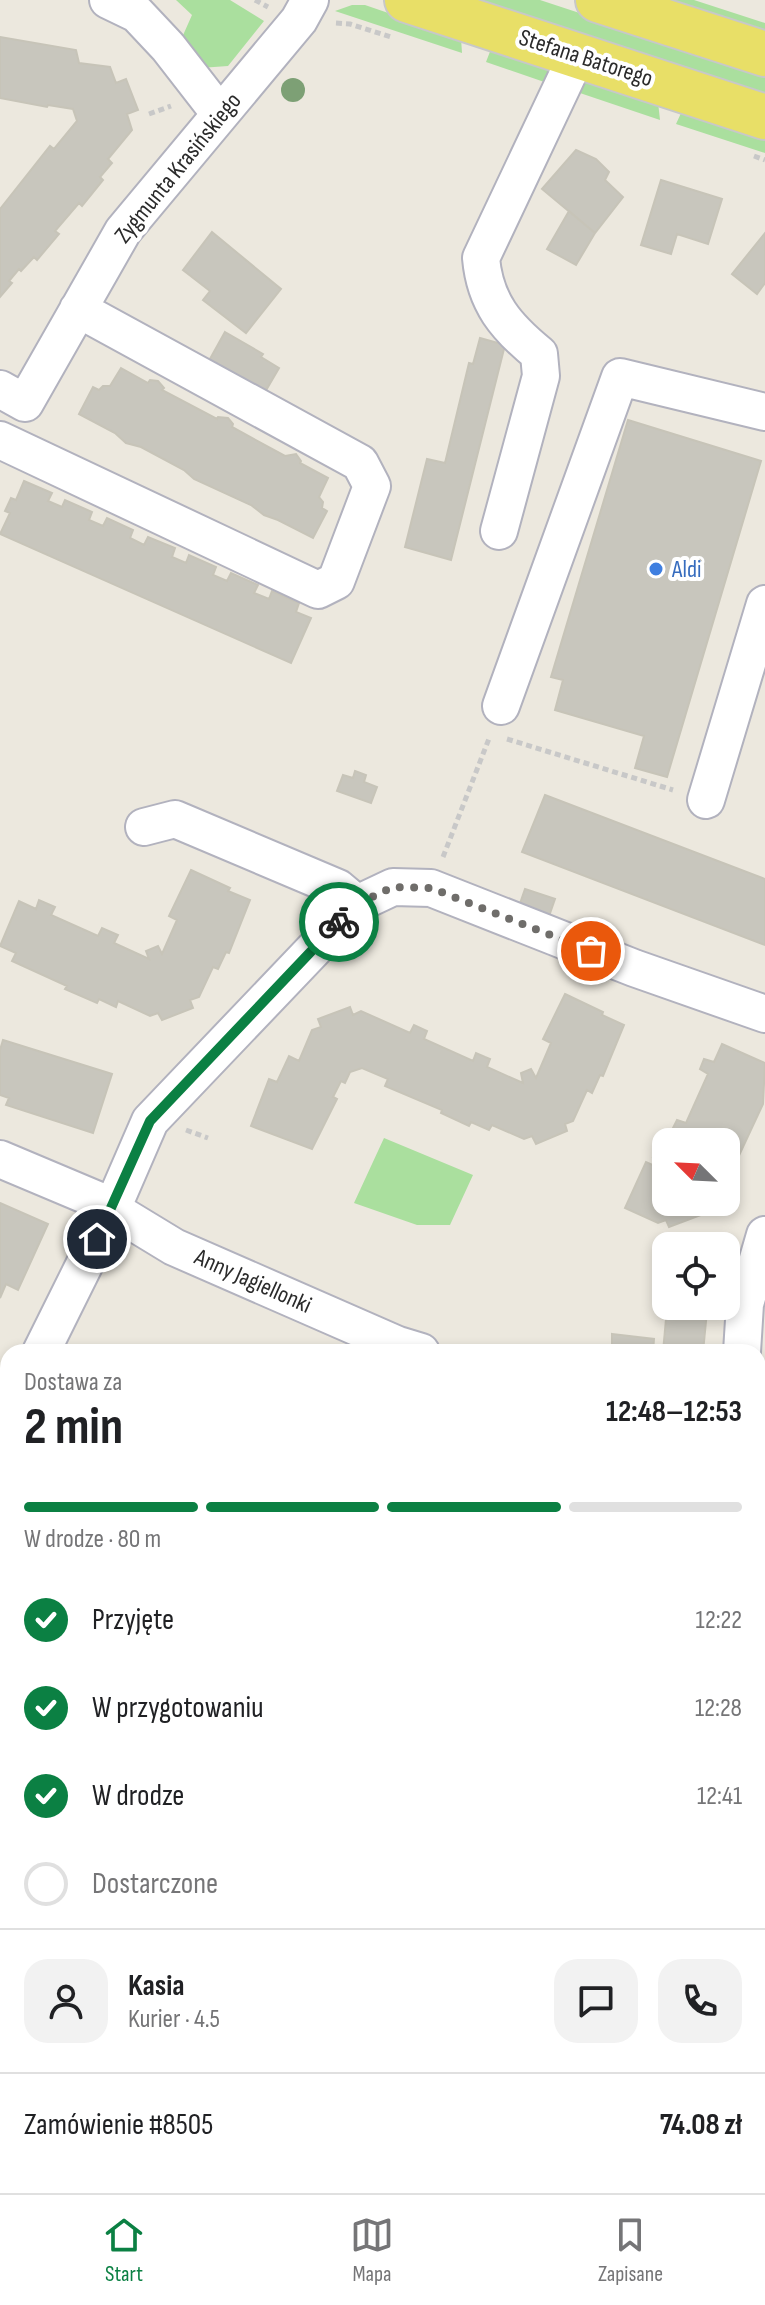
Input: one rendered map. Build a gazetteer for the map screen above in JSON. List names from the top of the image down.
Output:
{
  "streets": {
    "main road": ["Stefana Batorego"],
    "street": ["Zygmunta Krasińskiego", "Anny Jagiellonki"]
  },
  "places": ["Aldi"],
  "north": "top left",
  "page": {
    "heading": ["2 min", "Dostawa za", "12:48–12:53"],
    "panel": [
      "Kasia",
      "Kurier · 4.5",
      "Zamówienie #8505",
      "74.08 zł"
    ],
    "bar": "W drodze · 80 m",
    "list": [
      ["Przyjęte", "12:22"],
      ["W przygotowaniu", "12:28"],
      ["W drodze", "12:41"],
      "Dostarczone"
    ],
    "tabs": ["Start", "Mapa", "Zapisane"]
  }
}
